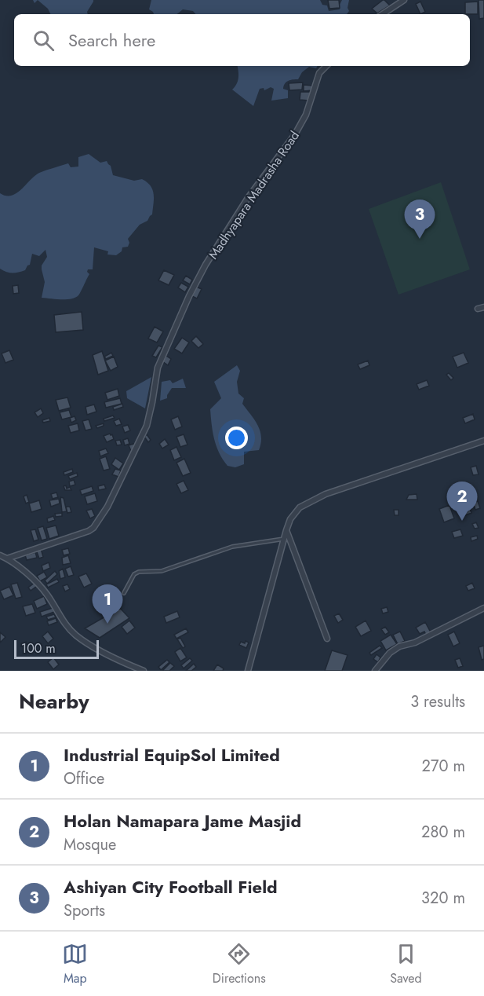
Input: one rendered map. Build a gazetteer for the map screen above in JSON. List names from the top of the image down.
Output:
{
  "streets": {
    "street": ["Madhyapara Madrasha Road"]
  },
  "scale_bar": "100 m",
  "page": {
    "search": "Search here",
    "pins": ["3", "2", "1"],
    "scale": "100 m",
    "heading": ["Nearby", "3 results"],
    "list": [
      {
        "mark": "1",
        "name": "Industrial EquipSol Limited",
        "note": "Office",
        "value": "270 m"
      },
      {
        "mark": "2",
        "name": "Holan Namapara Jame Masjid",
        "note": "Mosque",
        "value": "280 m"
      },
      {
        "mark": "3",
        "name": "Ashiyan City Football Field",
        "note": "Sports",
        "value": "320 m"
      }
    ],
    "nav": ["Map", "Directions", "Saved"]
  }
}
